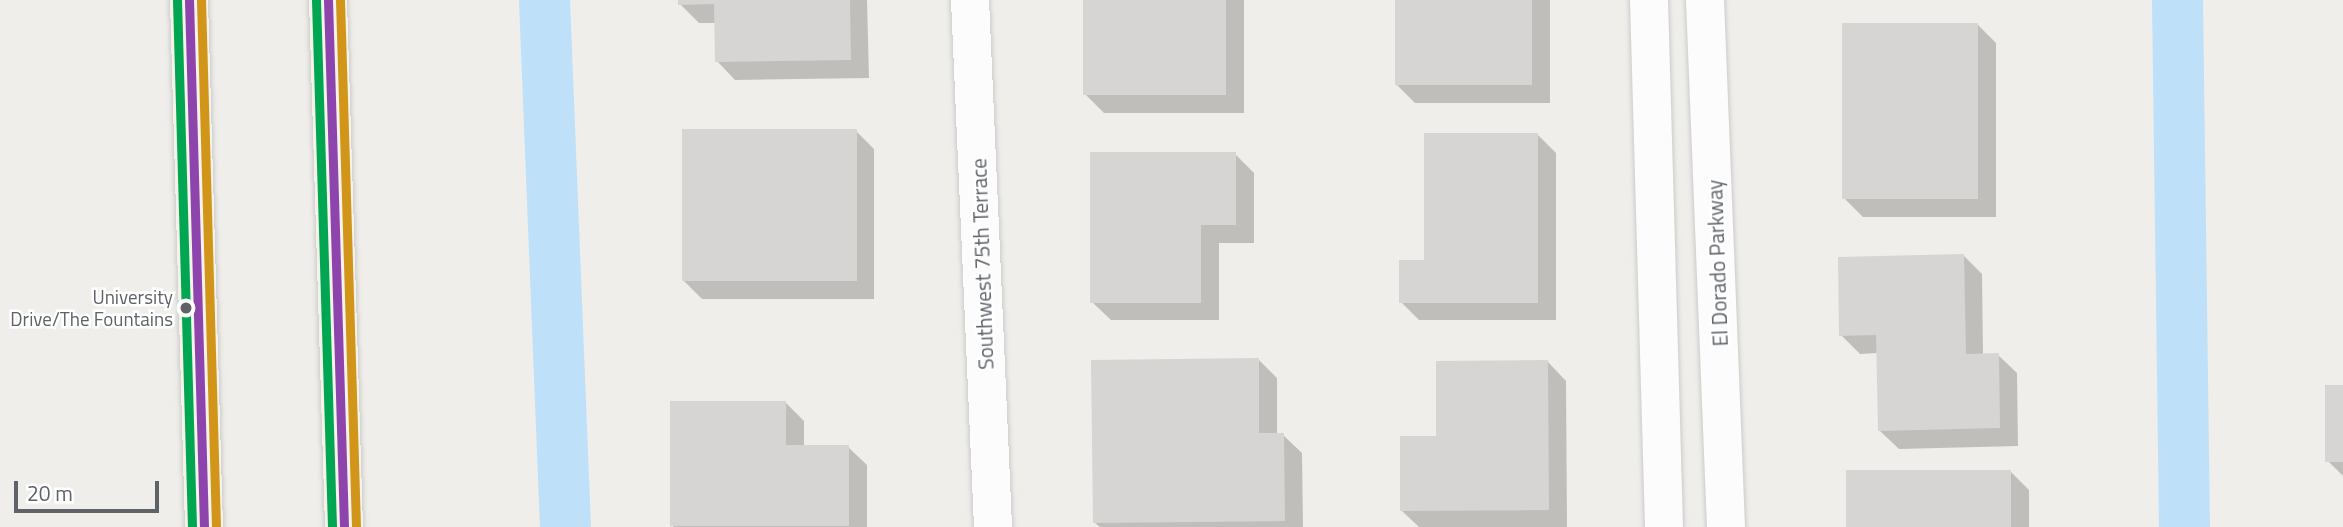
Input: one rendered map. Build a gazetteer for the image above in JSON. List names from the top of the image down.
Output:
{
  "streets": {
    "street": ["El Dorado Parkway", "Southwest 75th Terrace"]
  },
  "places": ["University Drive/The Fountains"],
  "scale_bar": "20 m"
}
